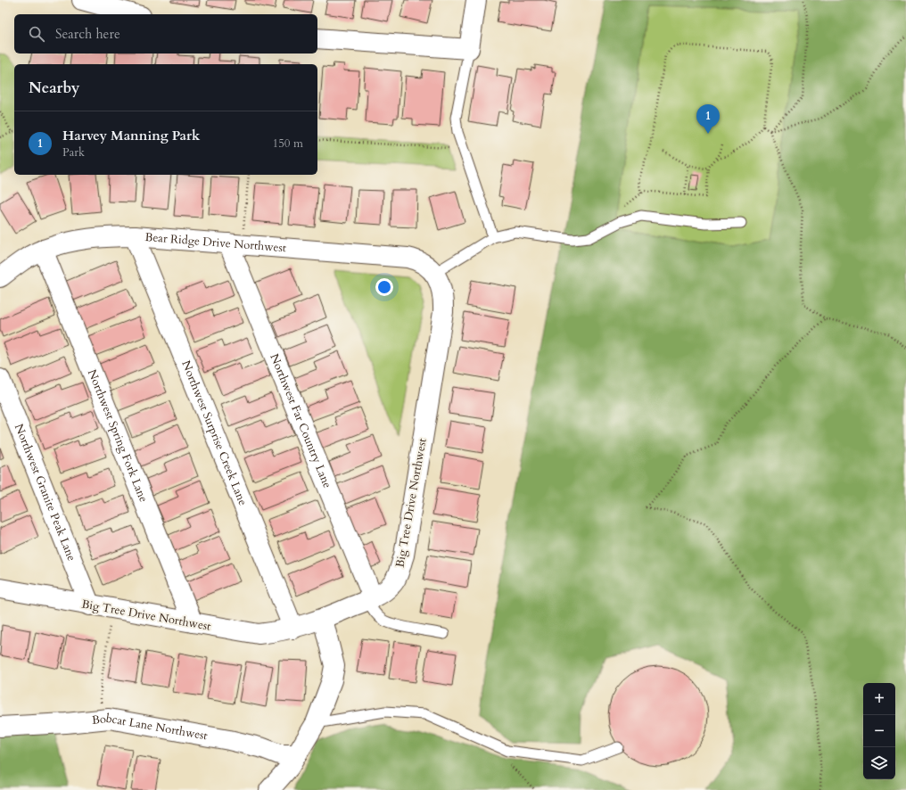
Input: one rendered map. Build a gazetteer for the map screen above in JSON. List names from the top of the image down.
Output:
{
  "streets": {
    "street": [
      "Bear Ridge Drive Northwest",
      "Northwest Far Country Lane",
      "Northwest Surprise Creek Lane",
      "Northwest Spring Fork Lane",
      "Northwest Granite Peak Lane",
      "Big Tree Drive Northwest",
      "Bobcat Lane Northwest"
    ]
  },
  "crossings": [
    ["Bear Ridge Drive Northwest", "Northwest Far Country Lane"],
    ["Bear Ridge Drive Northwest", "Northwest Surprise Creek Lane"],
    ["Bear Ridge Drive Northwest", "Northwest Spring Fork Lane"],
    ["Bear Ridge Drive Northwest", "Big Tree Drive Northwest"],
    ["Northwest Far Country Lane", "Big Tree Drive Northwest"],
    ["Northwest Surprise Creek Lane", "Big Tree Drive Northwest"],
    ["Northwest Spring Fork Lane", "Big Tree Drive Northwest"],
    ["Northwest Granite Peak Lane", "Big Tree Drive Northwest"]
  ],
  "page": {
    "search": "Search here",
    "heading": "Nearby",
    "pins": "1",
    "list": [
      {
        "mark": "1",
        "name": "Harvey Manning Park",
        "note": "Park",
        "value": "150 m"
      }
    ],
    "map_buttons": ["+", "−"]
  }
}
